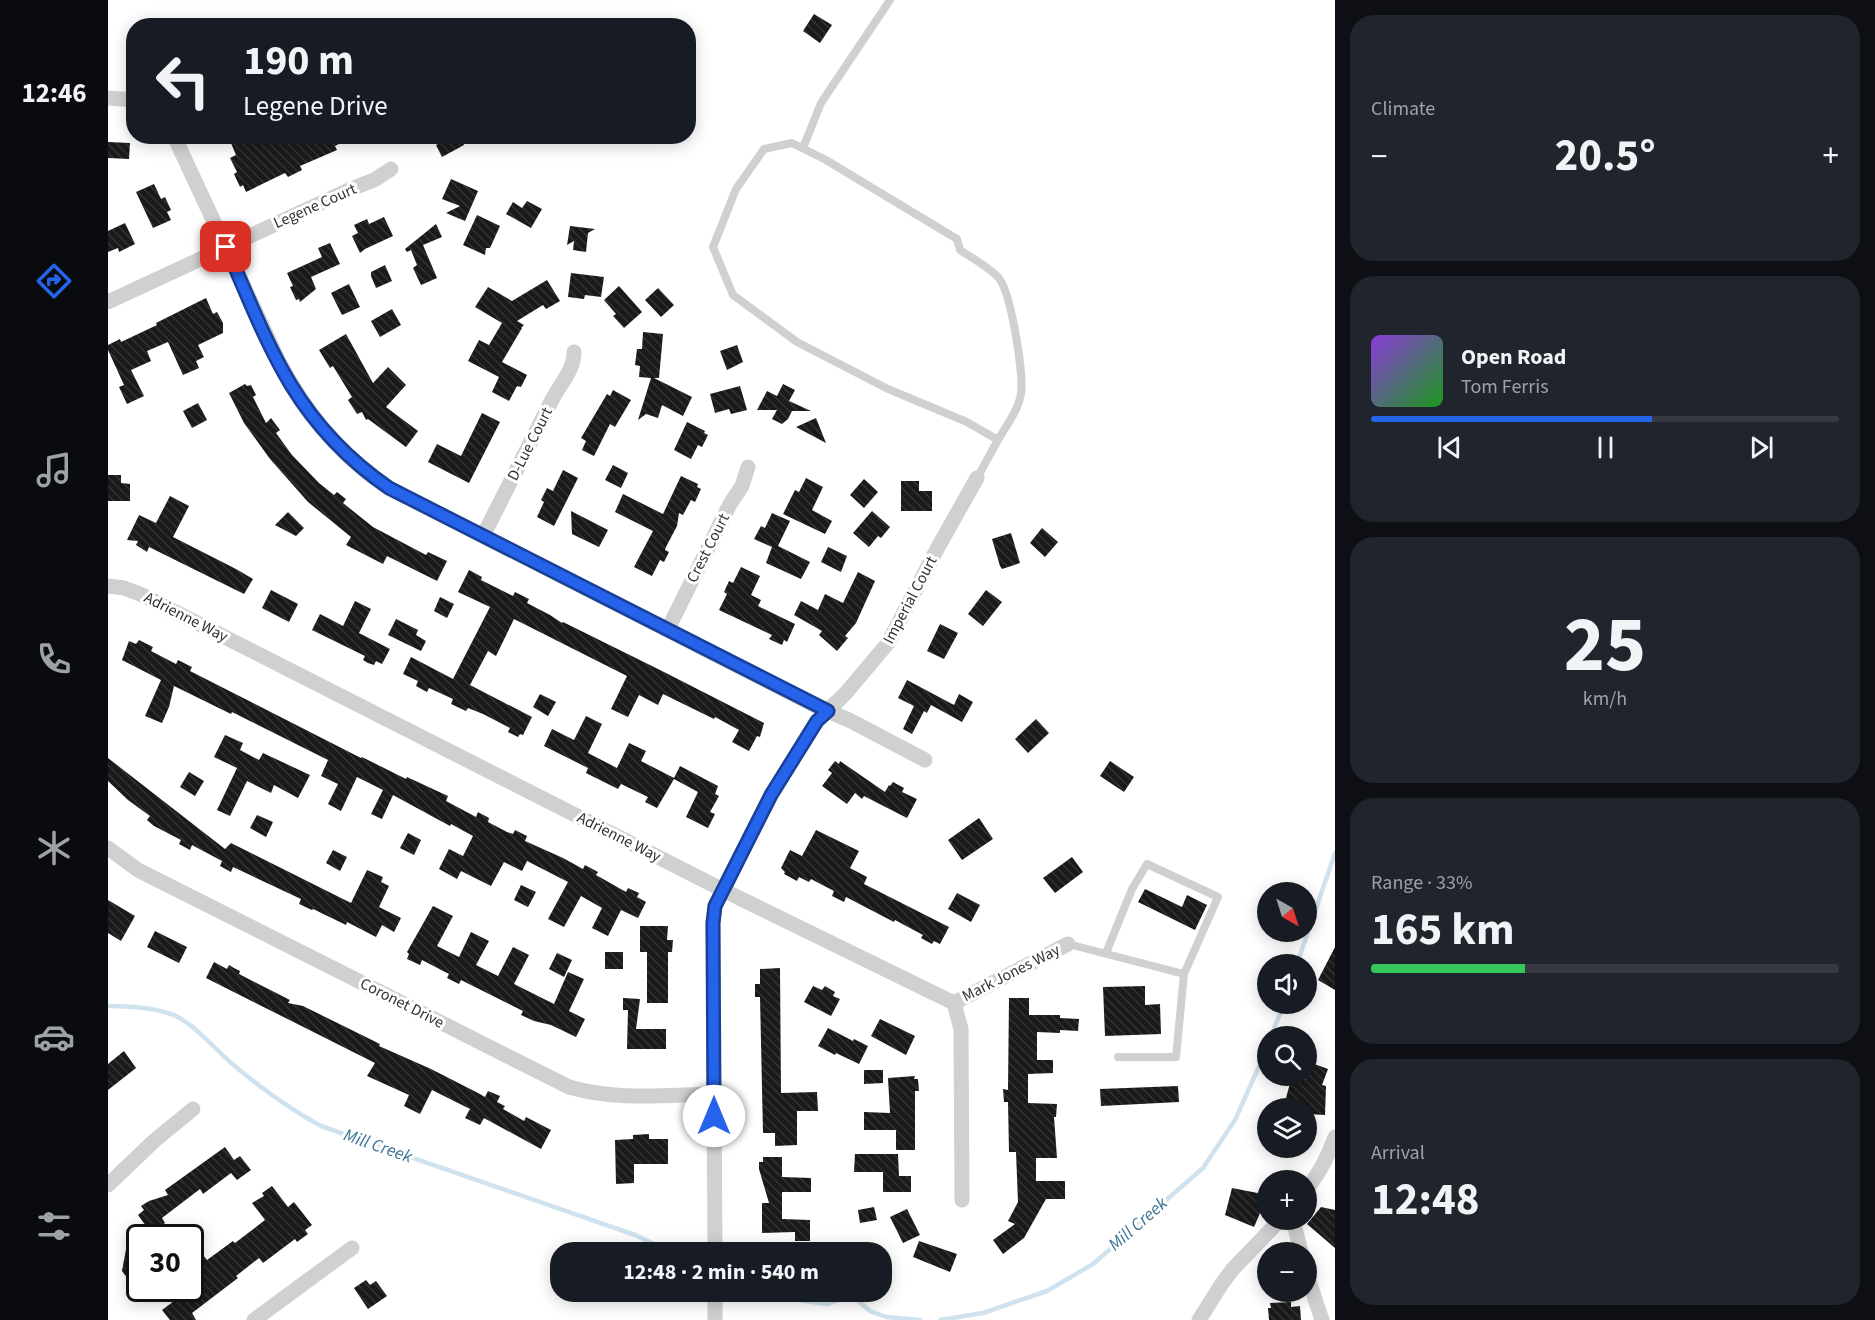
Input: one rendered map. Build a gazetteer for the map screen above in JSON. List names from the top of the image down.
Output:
{
  "streets": {
    "street": [
      "Legene Court",
      "D-Lue Court",
      "Crest Court",
      "Imperial Court",
      "Adrienne Way",
      "Mark Jones Way",
      "Coronet Drive"
    ]
  },
  "crossings": [
    ["Imperial Court", "Adrienne Way"],
    ["Imperial Court", "Coronet Drive"],
    ["Adrienne Way", "Mark Jones Way"]
  ],
  "water": ["Mill Creek"],
  "north": "bottom right",
  "page": {
    "tabs": "12:46",
    "tile": [
      "Climate",
      ["25", "km/h"],
      ["Range · 33%", "165 km"],
      ["Arrival", "12:48"]
    ],
    "turn": ["190 m", "Legene Drive"],
    "heat": ["−", "20.5°", "+"],
    "song": ["Open Road", "Tom Ferris"],
    "map_buttons": ["+", "−"],
    "limit": "30",
    "trip": "12:48 · 2 min · 540 m"
  }
}
